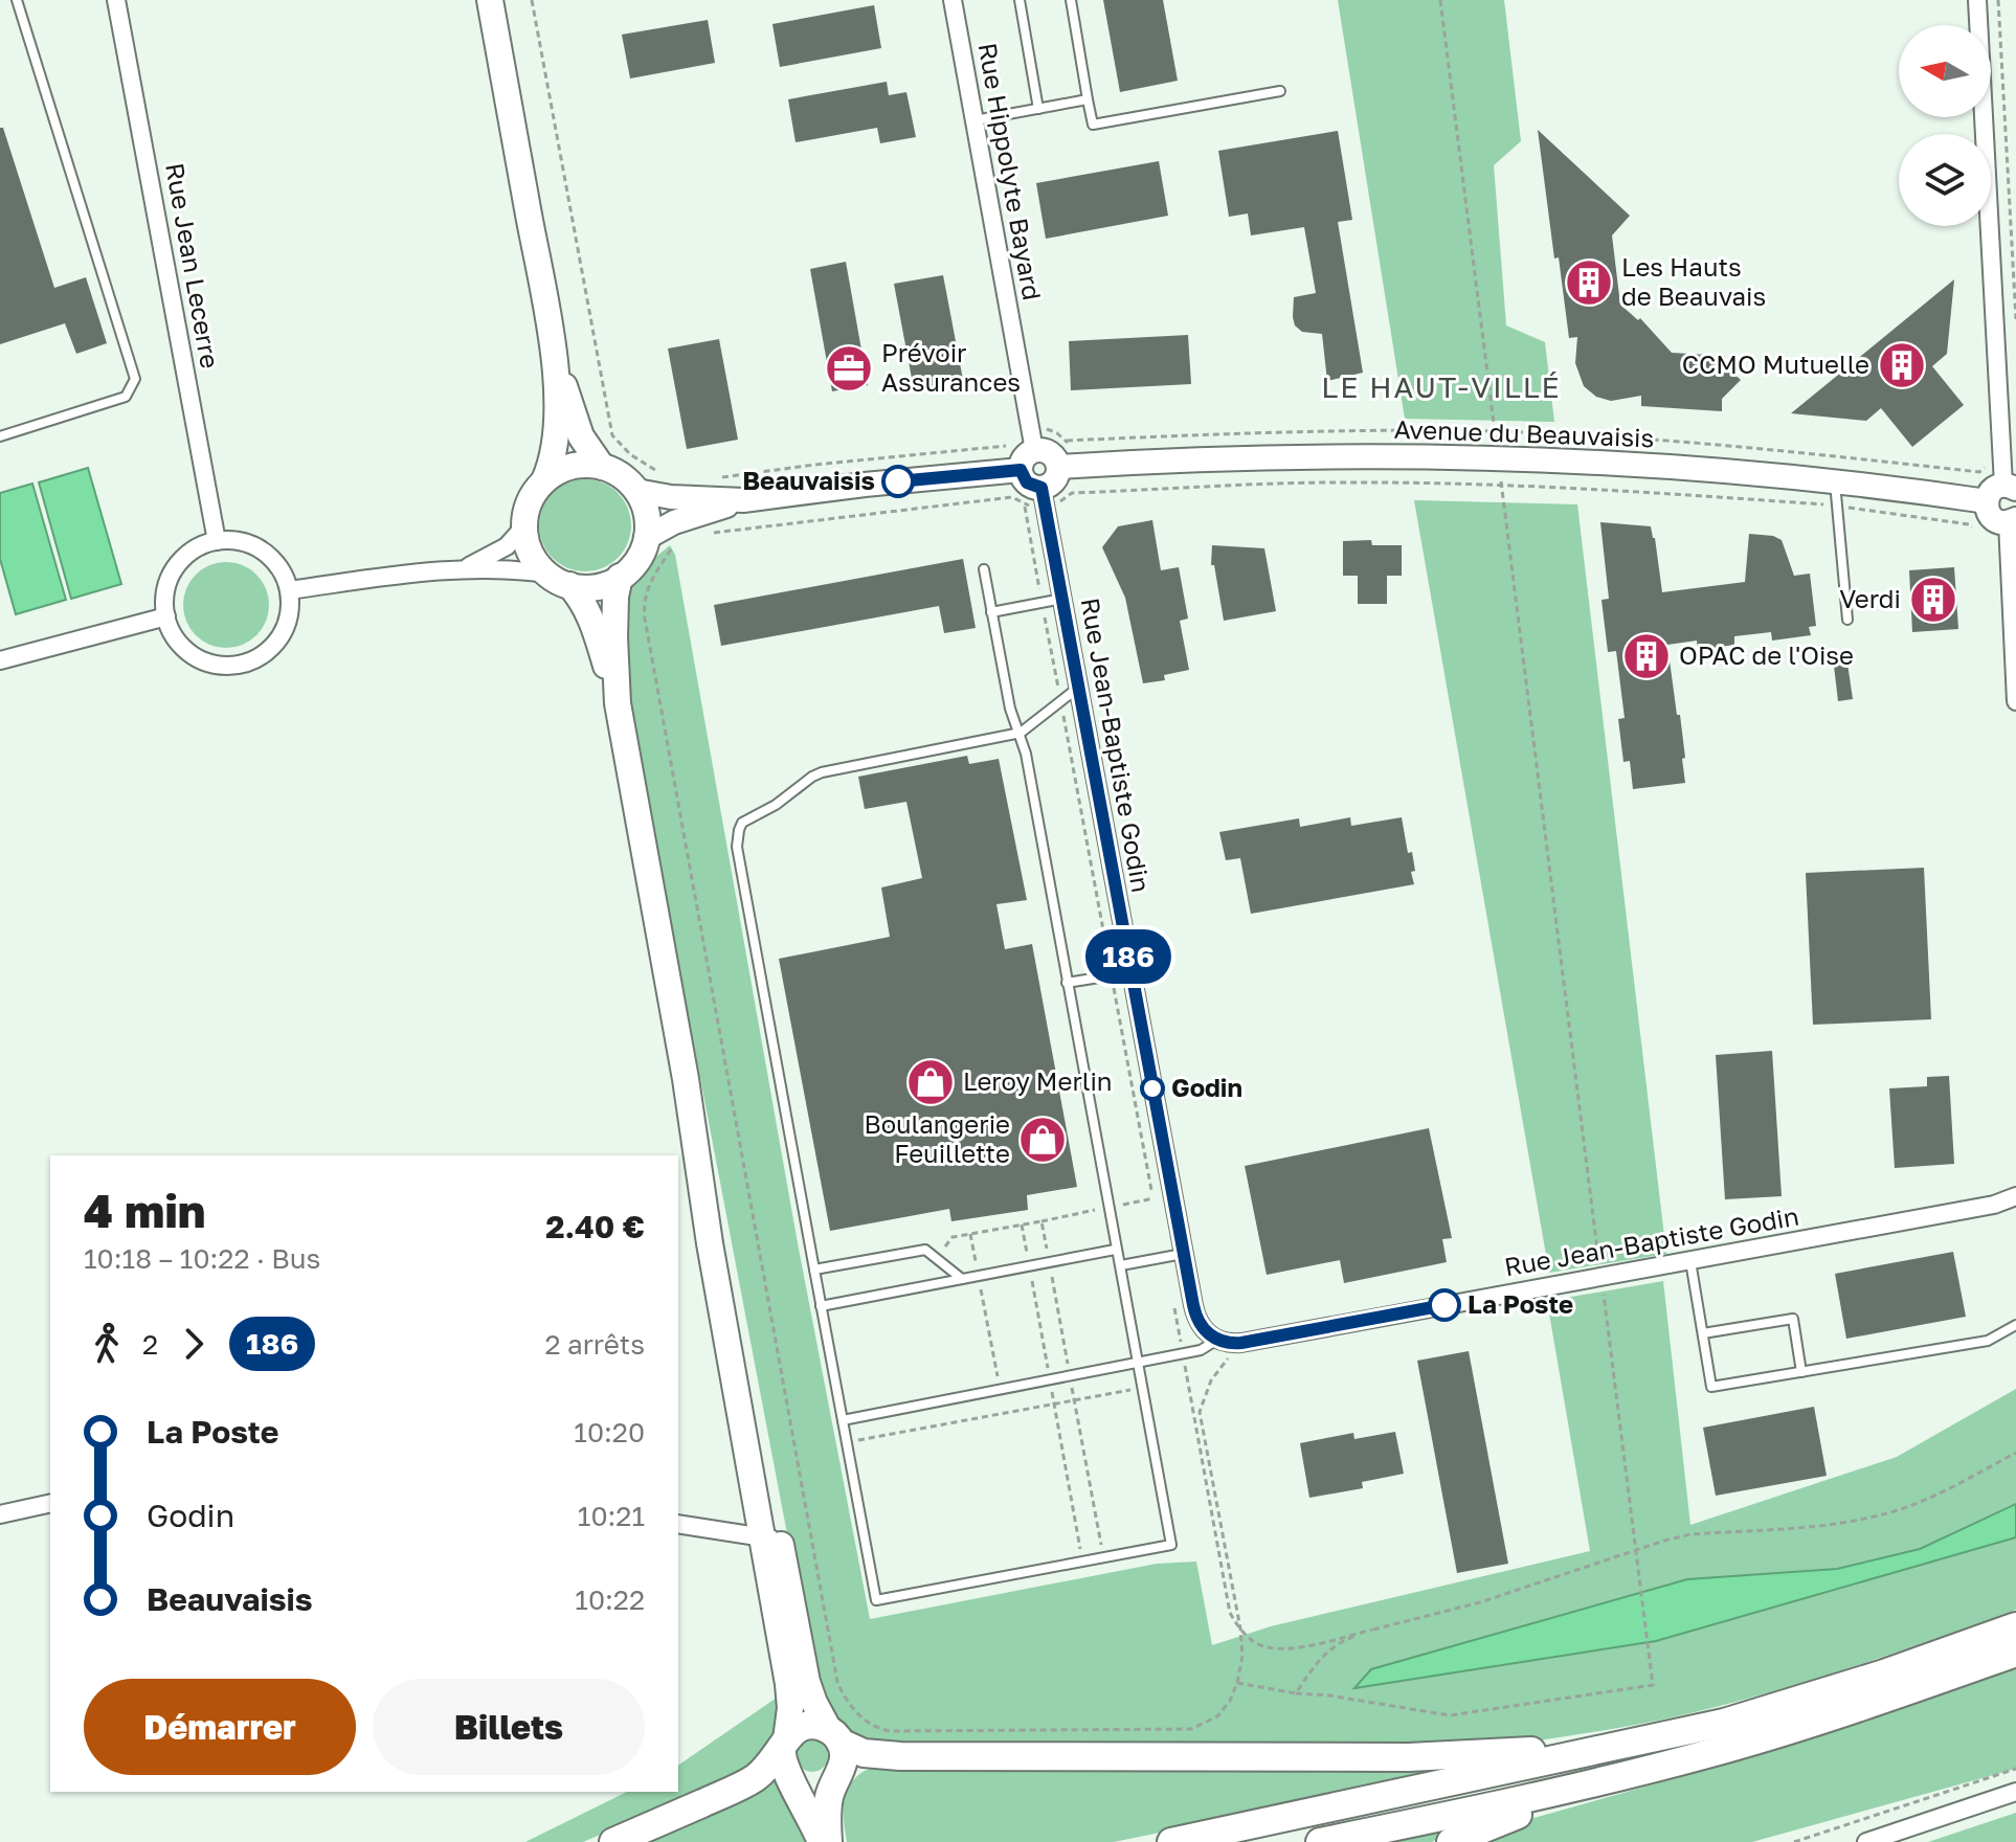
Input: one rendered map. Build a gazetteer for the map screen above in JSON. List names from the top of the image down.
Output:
{
  "streets": {
    "street": [
      "Rue Hippolyte Bayard",
      "Rue Jean Lecerre",
      "Avenue du Beauvaisis",
      "Rue Jean-Baptiste Godin"
    ]
  },
  "crossings": [
    ["Rue Hippolyte Bayard", "Avenue du Beauvaisis"],
    ["Rue Hippolyte Bayard", "Rue Jean-Baptiste Godin"],
    ["Avenue du Beauvaisis", "Rue Jean-Baptiste Godin"]
  ],
  "districts": ["LE HAUT-VILLÉ"],
  "places": {
    "building": [
      "Les Hauts de Beauvais",
      "CCMO Mutuelle",
      "Verdi",
      "OPAC de l'Oise"
    ],
    "office": ["Prévoir Assurances"],
    "other": ["Beauvaisis", "Godin", "La Poste"],
    "shop": ["Leroy Merlin", "Boulangerie Feuillette"]
  },
  "lines": ["bus line 186"],
  "north": "left",
  "page": {
    "on_map": "186",
    "heading": ["4 min", "10:18 – 10:22 · Bus", "2.40 €"],
    "legs": ["2", "186", "2 arrêts"],
    "list": [
      {
        "name": "La Poste",
        "value": "10:20"
      },
      {
        "name": "Godin",
        "value": "10:21"
      },
      {
        "name": "Beauvaisis",
        "value": "10:22"
      }
    ],
    "buttons": ["Démarrer", "Billets"]
  }
}
